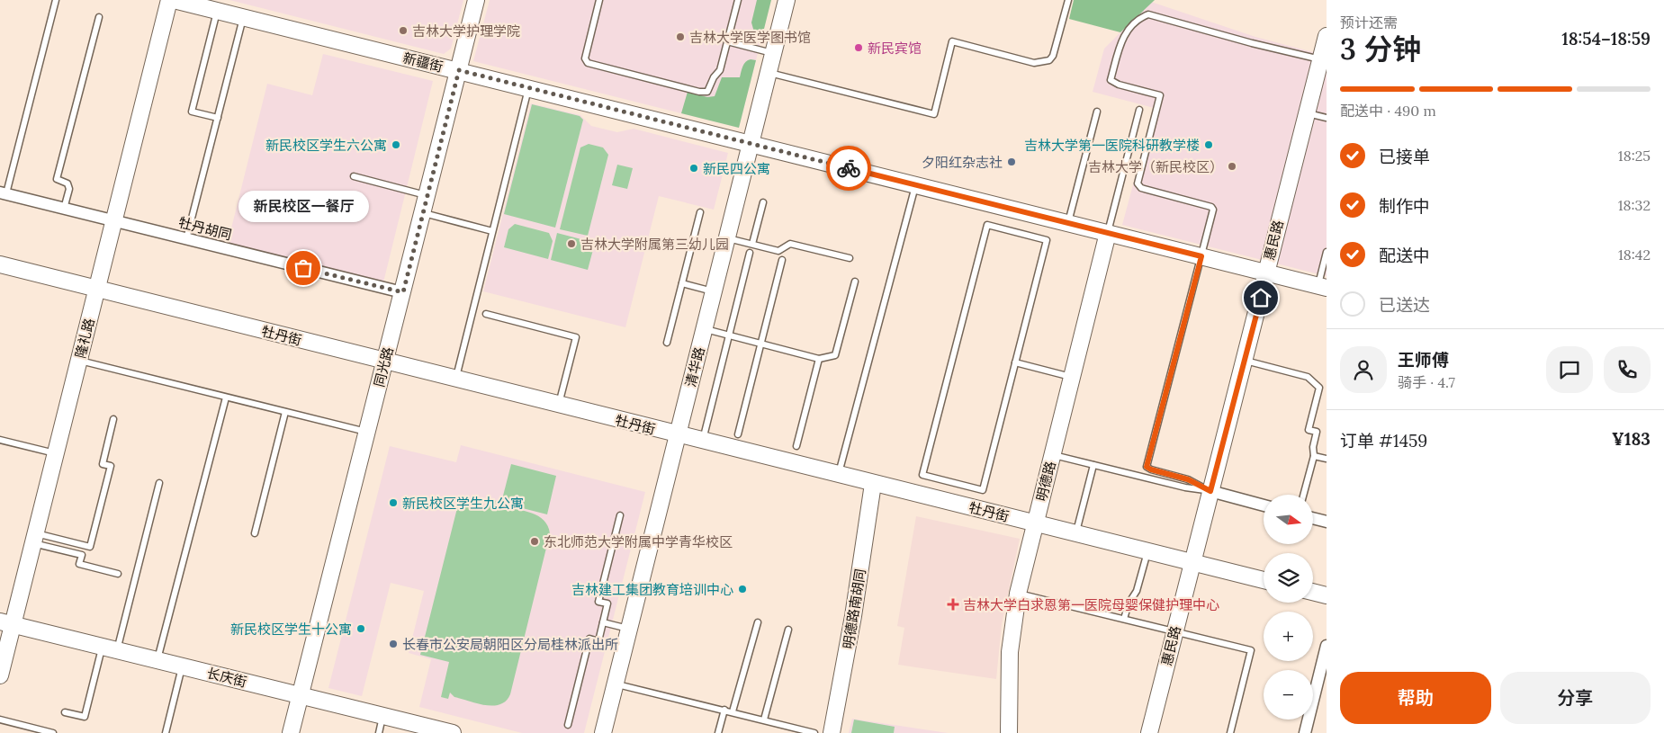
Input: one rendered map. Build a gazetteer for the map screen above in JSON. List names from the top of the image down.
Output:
{
  "streets": {
    "street": [
      "新疆街",
      "牡丹胡同",
      "惠民路",
      "牡丹街",
      "隆礼路",
      "同光路",
      "清华路",
      "明德路",
      "明德路南胡同",
      "长庆街"
    ]
  },
  "crossings": [
    ["新疆街", "惠民路"],
    ["新疆街", "同光路"],
    ["新疆街", "清华路"],
    ["新疆街", "明德路"],
    ["牡丹胡同", "隆礼路"],
    ["牡丹胡同", "同光路"],
    ["惠民路", "牡丹街"],
    ["牡丹街", "隆礼路"],
    ["牡丹街", "同光路"],
    ["牡丹街", "清华路"],
    ["牡丹街", "明德路"],
    ["牡丹街", "明德路南胡同"],
    ["隆礼路", "长庆街"],
    ["同光路", "长庆街"]
  ],
  "places": {
    "other": [
      "吉林大学护理学院",
      "吉林大学医学图书馆",
      "新民宾馆",
      "新民校区学生六公寓",
      "吉林大学第一医院科研教学楼",
      "夕阳红杂志社",
      "吉林大学（新民校区）",
      "新民四公寓",
      "吉林大学附属第三幼儿园",
      "新民校区一餐厅",
      "新民校区学生九公寓",
      "东北师范大学附属中学青华校区",
      "吉林建工集团教育培训中心",
      "新民校区学生十公寓",
      "长春市公安局朝阳区分局桂林派出所"
    ],
    "health": ["吉林大学白求恩第一医院母婴保健护理中心"]
  },
  "north": "right",
  "page": {
    "heading": ["3 分钟", "预计还需", "18:54–18:59"],
    "panel": [
      "王师傅",
      "骑手 · 4.7",
      "订单 #1459",
      "¥183"
    ],
    "bar": "配送中 · 490 m",
    "list": [
      ["已接单", "18:25"],
      ["制作中", "18:32"],
      ["配送中", "18:42"],
      "已送达"
    ],
    "bubble": "新民校区一餐厅",
    "map_buttons": ["+", "−"],
    "buttons": ["帮助", "分享"]
  }
}
